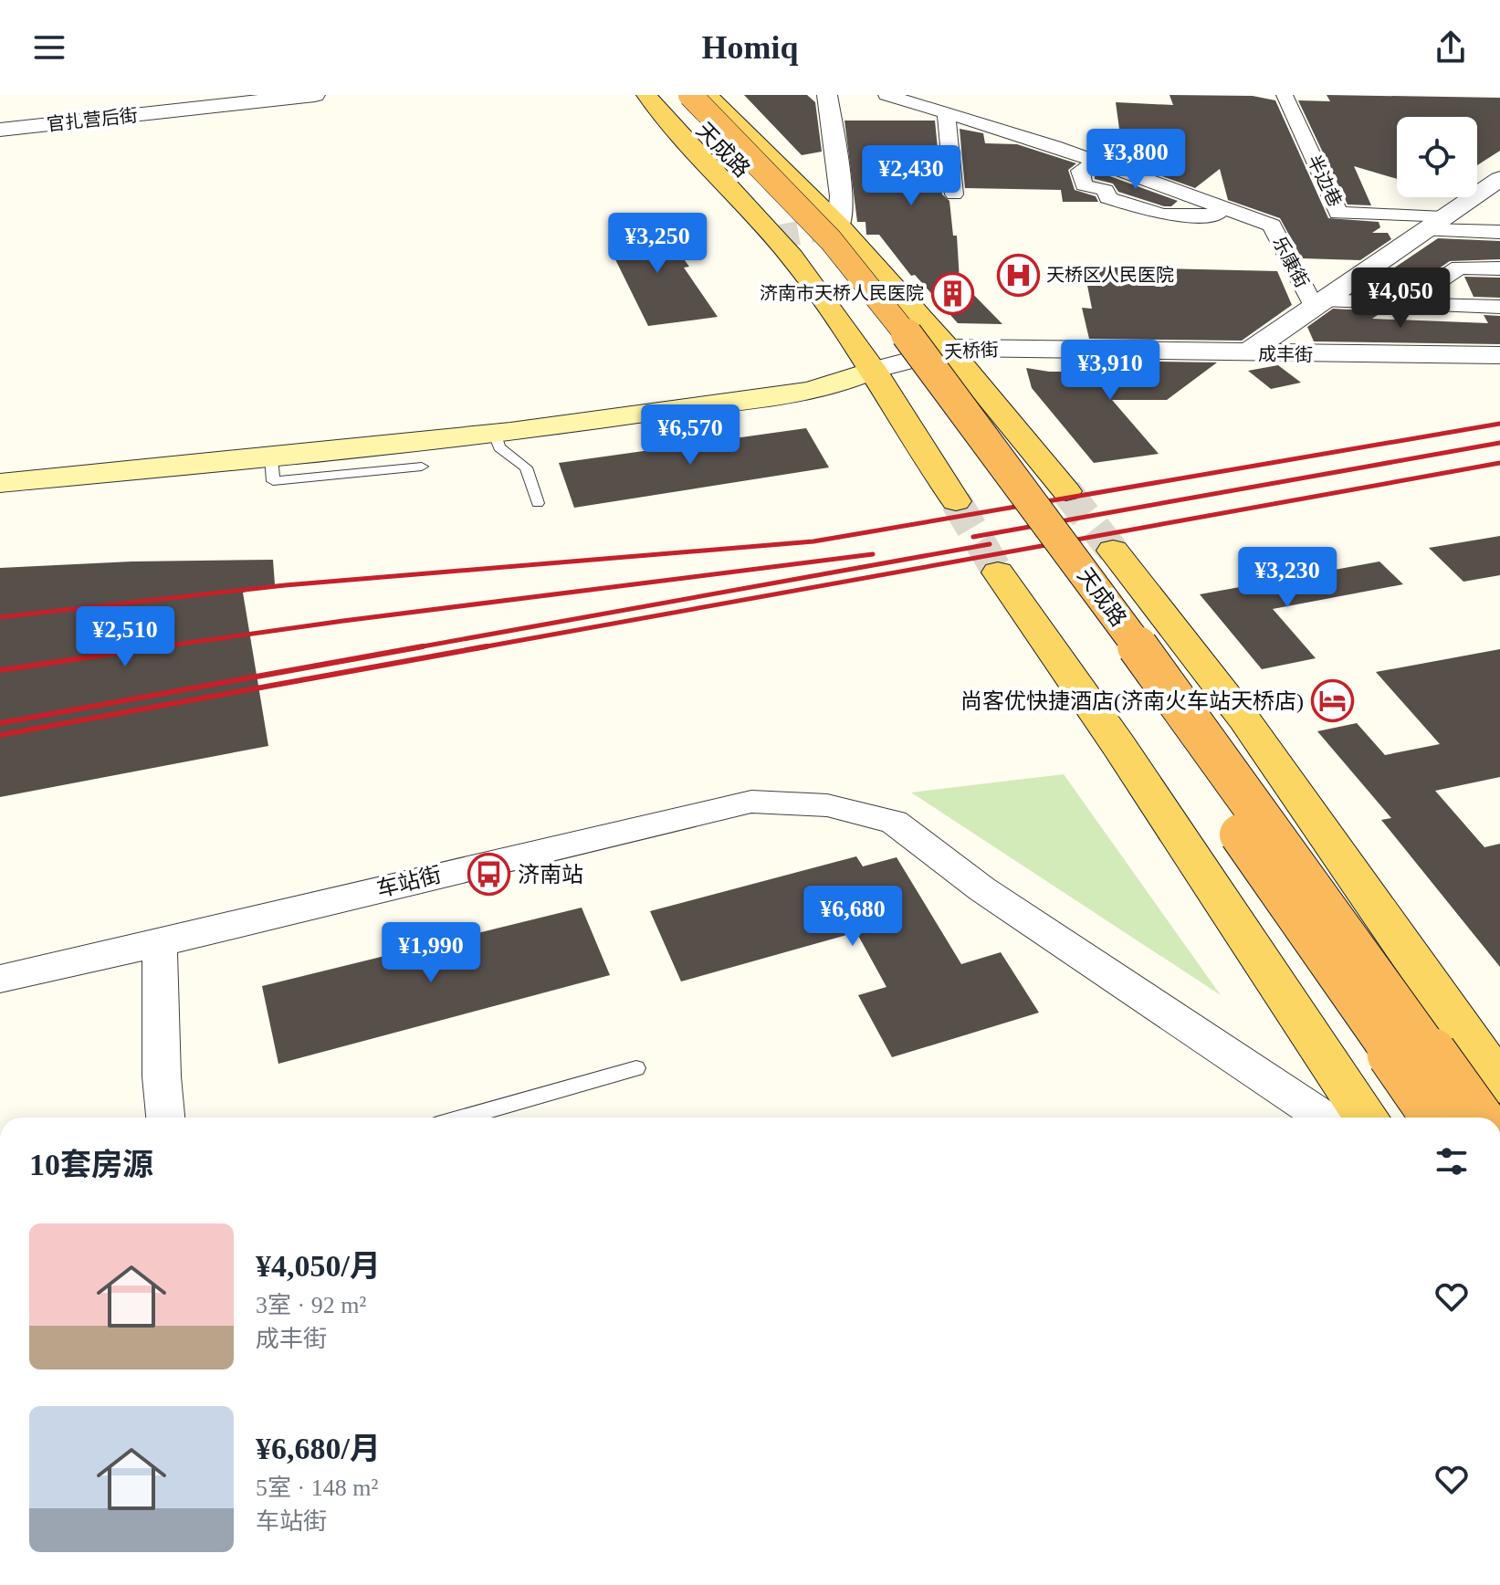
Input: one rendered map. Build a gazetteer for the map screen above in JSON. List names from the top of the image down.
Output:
{
  "streets": {
    "highway": ["天成路"],
    "street": [
      "官扎营后街",
      "半边巷",
      "乐康街",
      "天桥街",
      "成丰街",
      "车站街"
    ]
  },
  "crossings": [
    ["天成路", "天桥街"],
    ["天桥街", "成丰街"]
  ],
  "places": {
    "hospital": ["天桥区人民医院"],
    "building": ["济南市天桥人民医院"],
    "hotel": ["尚客优快捷酒店(济南火车站天桥店)"],
    "bus stop": ["济南站"]
  },
  "page": {
    "header": "Homiq",
    "price": [
      "¥3,800",
      "¥2,430",
      "¥3,250",
      "¥4,050",
      "¥3,910",
      "¥6,570",
      "¥3,230",
      "¥2,510",
      "¥6,680",
      "¥1,990"
    ],
    "heading": "10套房源",
    "list": [
      {
        "name": "¥4,050/月",
        "note": "3室 · 92 m² · 成丰街"
      },
      {
        "name": "¥6,680/月",
        "note": "5室 · 148 m² · 车站街"
      }
    ]
  }
}
